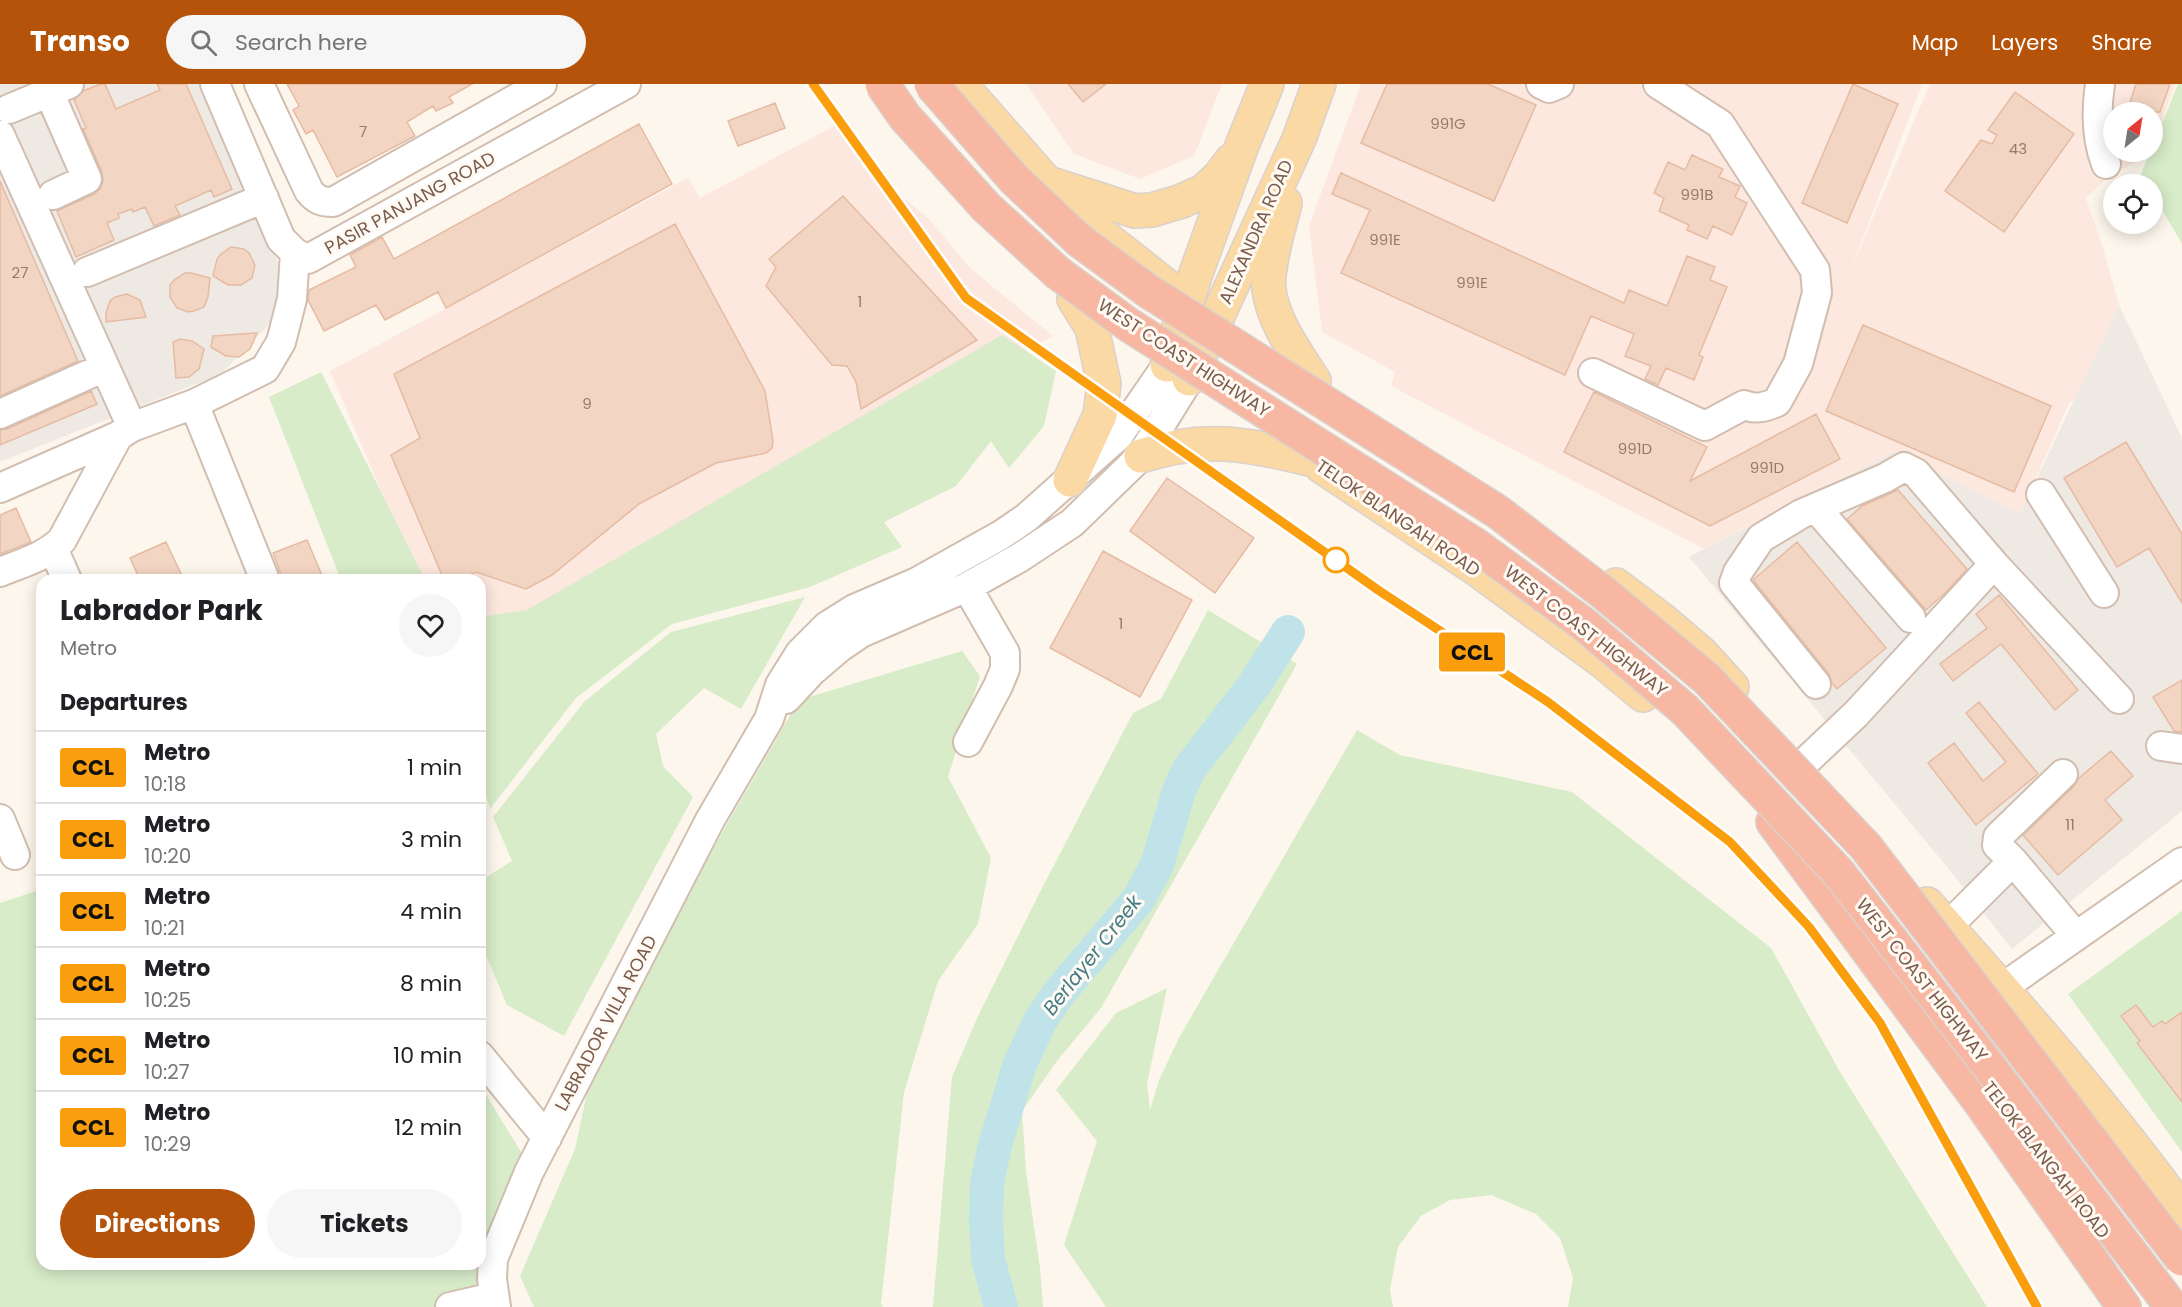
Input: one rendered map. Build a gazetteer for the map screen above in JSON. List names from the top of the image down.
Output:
{
  "streets": {
    "highway": ["WEST COAST HIGHWAY"],
    "main road": ["ALEXANDRA ROAD", "TELOK BLANGAH ROAD"],
    "street": ["PASIR PANJANG ROAD", "LABRADOR VILLA ROAD"]
  },
  "crossings": [
    ["ALEXANDRA ROAD", "TELOK BLANGAH ROAD"],
    ["ALEXANDRA ROAD", "LABRADOR VILLA ROAD"],
    ["TELOK BLANGAH ROAD", "LABRADOR VILLA ROAD"]
  ],
  "water": ["Berlayer Creek"],
  "lines": ["metro line CCL"],
  "house_numbers": [
    "991G",
    "7",
    "43",
    "991B",
    "991E",
    "27",
    "991E",
    "1",
    "9",
    "991D",
    "991D",
    "1",
    "11"
  ],
  "north": "top right",
  "page": {
    "header": "Transo",
    "search": "Search here",
    "nav": ["Map", "Layers", "Share"],
    "on_map": "CCL",
    "heading": [
      ["Labrador Park", "Metro"],
      "Departures"
    ],
    "list": [
      {
        "mark": "CCL",
        "name": "Metro",
        "note": "10:18",
        "value": "1 min"
      },
      {
        "mark": "CCL",
        "name": "Metro",
        "note": "10:20",
        "value": "3 min"
      },
      {
        "mark": "CCL",
        "name": "Metro",
        "note": "10:21",
        "value": "4 min"
      },
      {
        "mark": "CCL",
        "name": "Metro",
        "note": "10:25",
        "value": "8 min"
      },
      {
        "mark": "CCL",
        "name": "Metro",
        "note": "10:27",
        "value": "10 min"
      },
      {
        "mark": "CCL",
        "name": "Metro",
        "note": "10:29",
        "value": "12 min"
      }
    ],
    "buttons": ["Directions", "Tickets"]
  }
}
